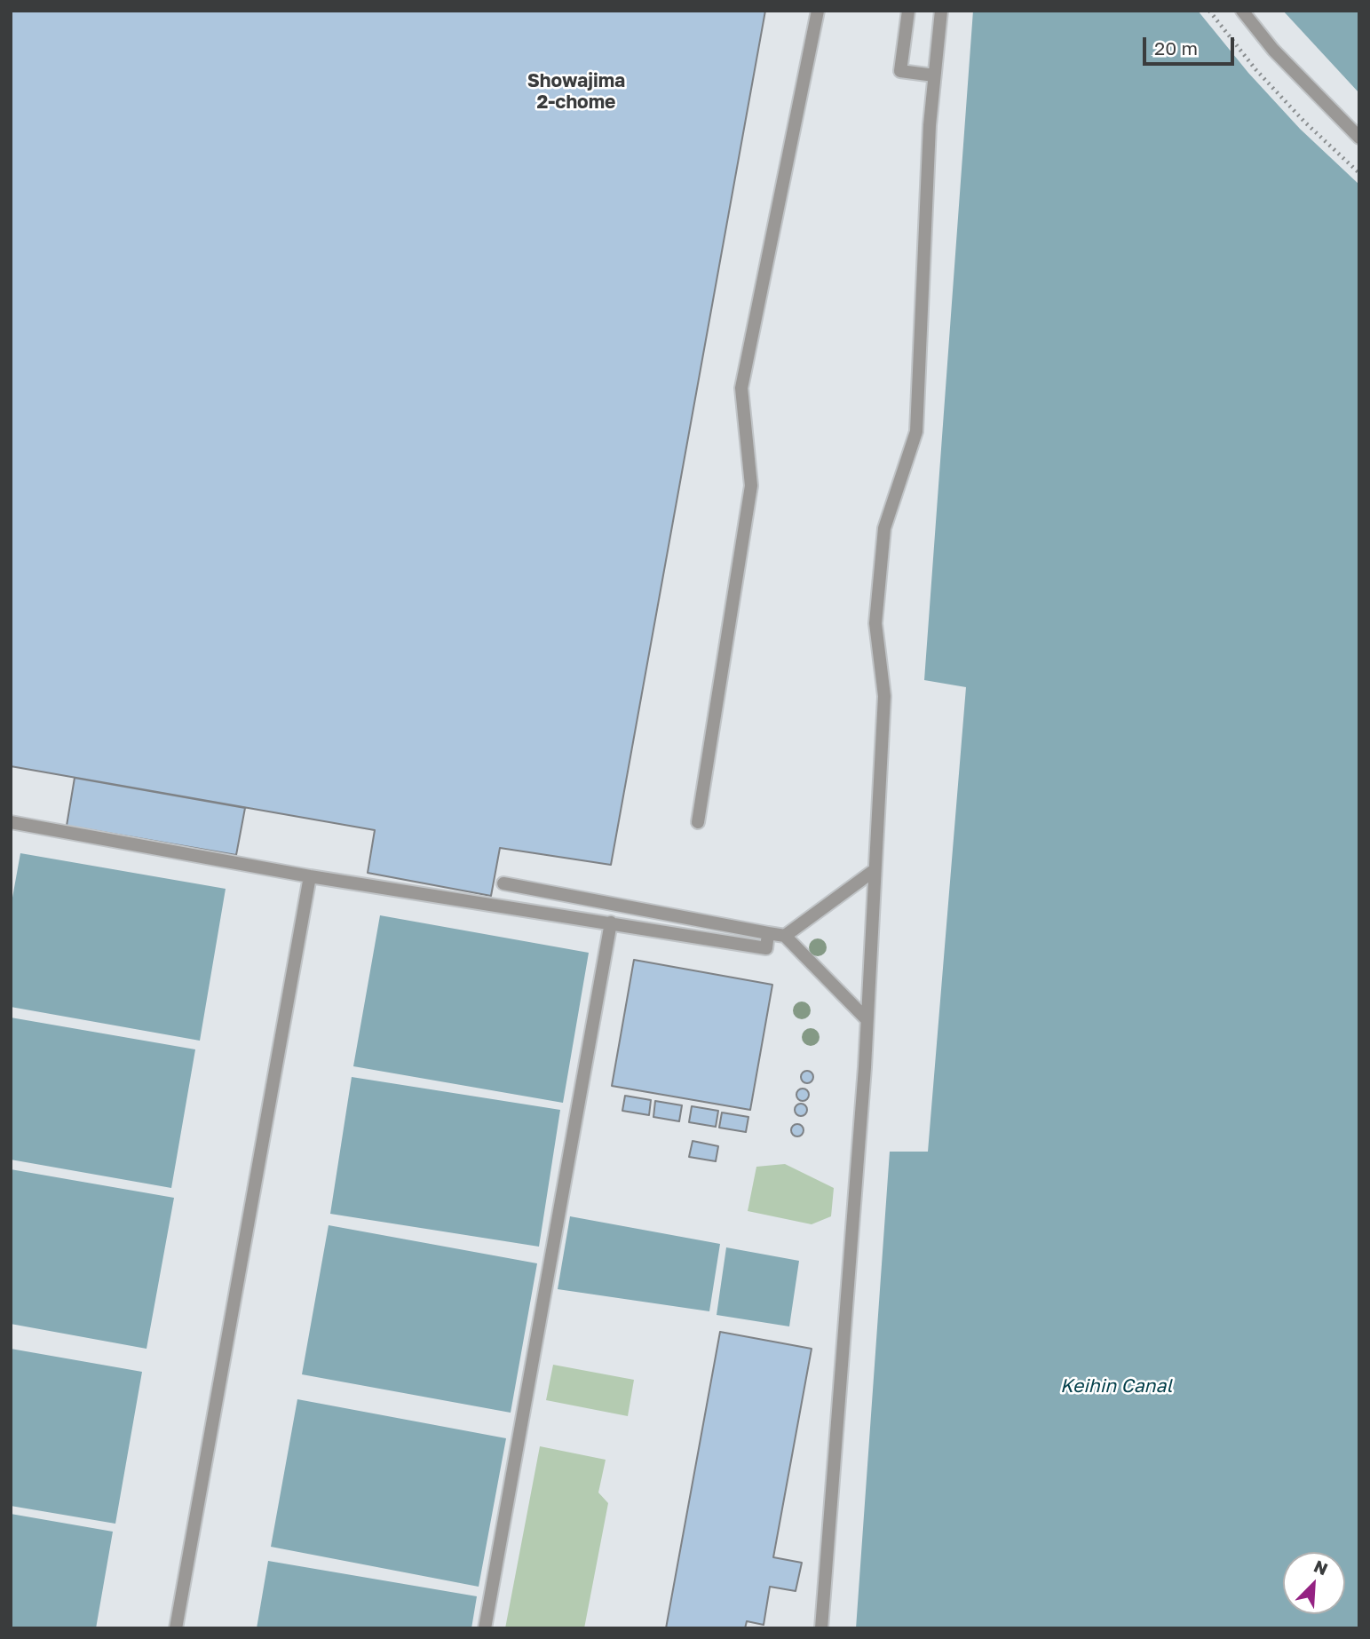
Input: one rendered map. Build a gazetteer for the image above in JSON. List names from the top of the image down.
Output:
{
  "districts": ["Showajima 2-chome"],
  "water": ["Keihin Canal"],
  "scale_bar": "20 m",
  "north": "top right"
}
